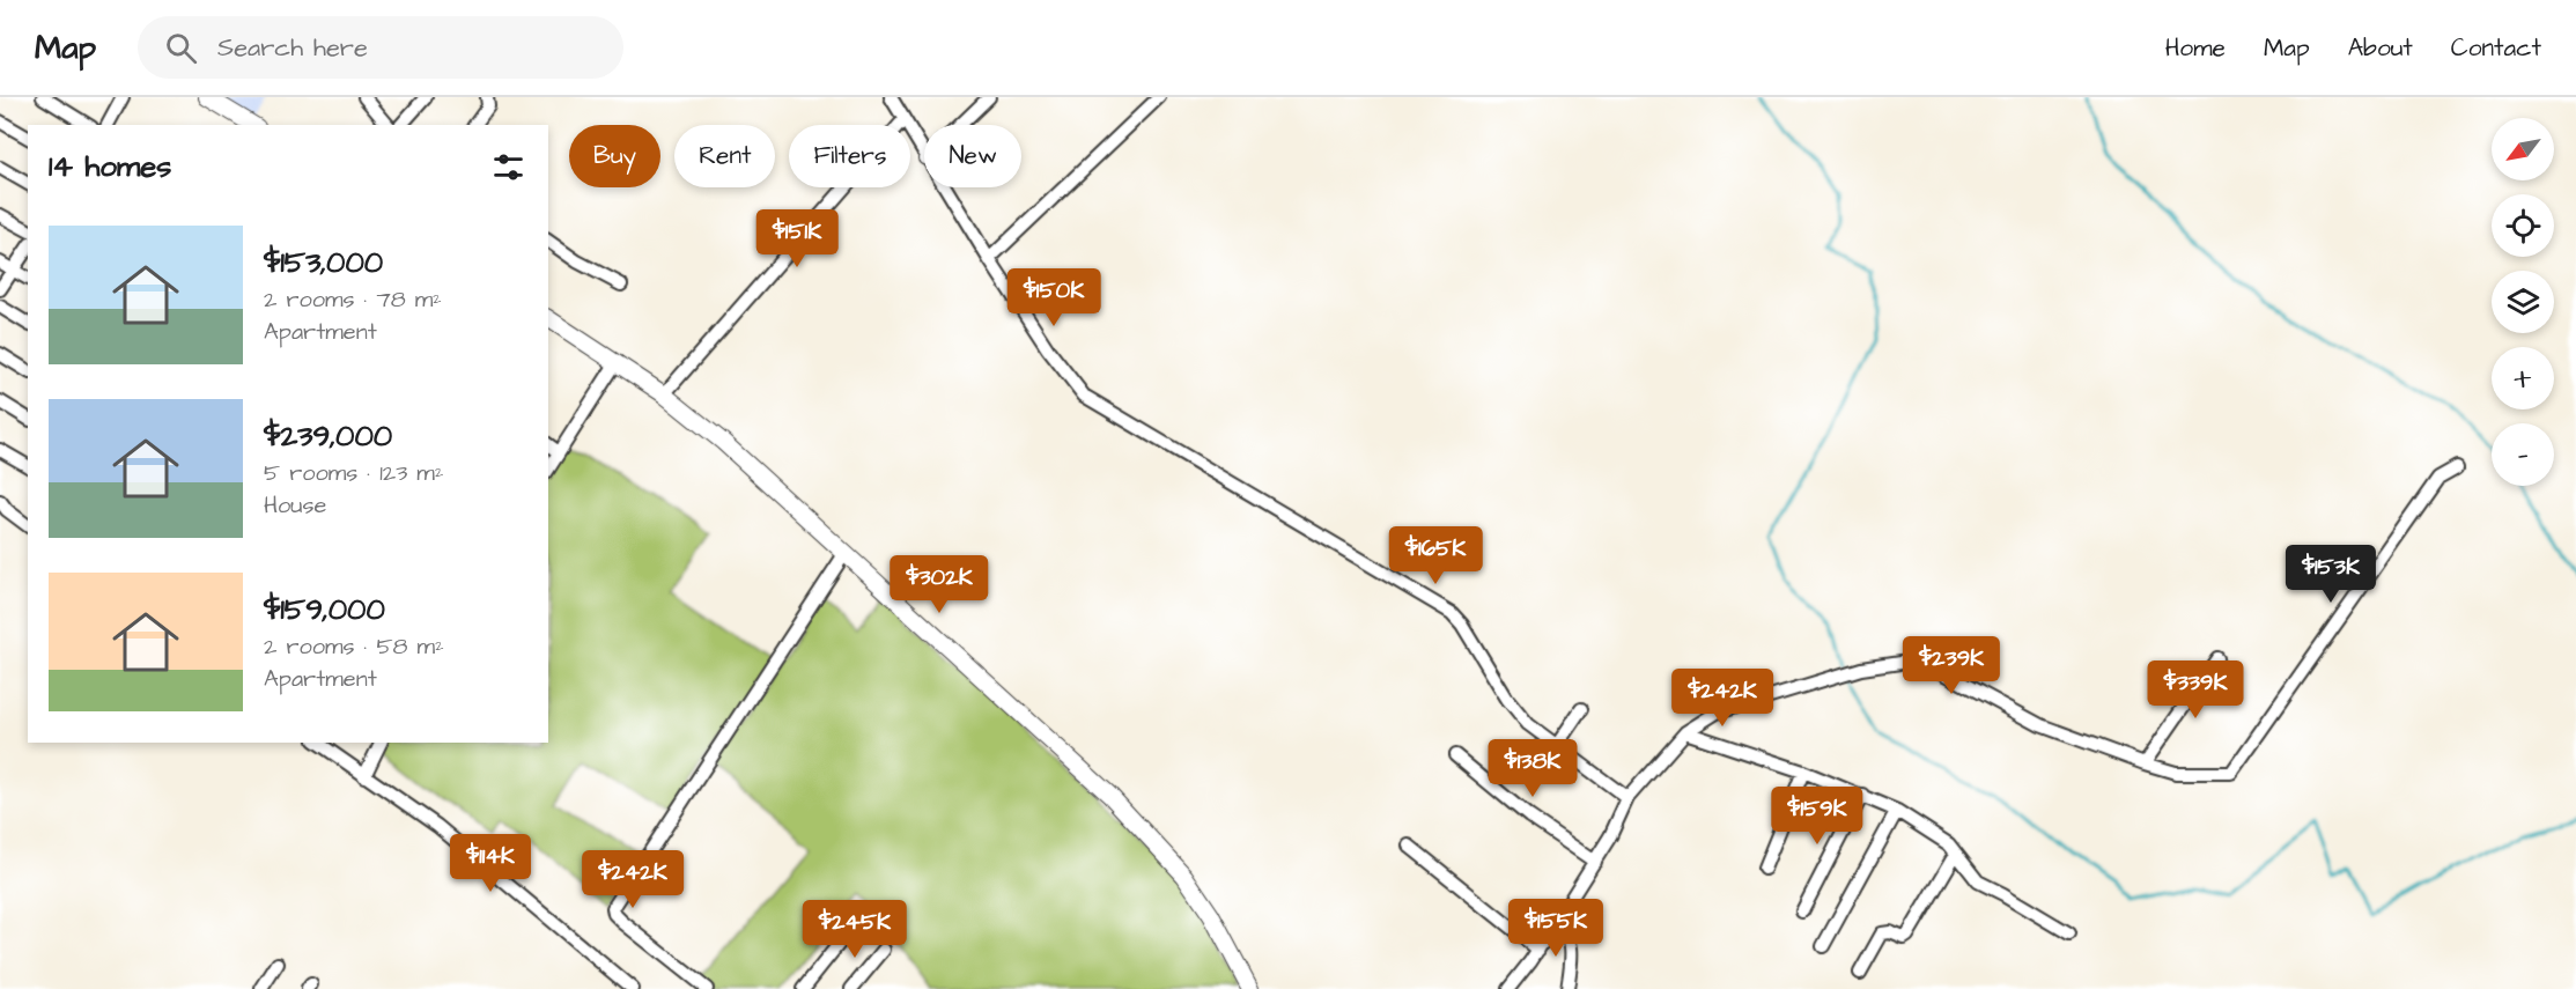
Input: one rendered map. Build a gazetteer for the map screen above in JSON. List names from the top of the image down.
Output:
{
  "north": "bottom left",
  "page": {
    "header": "Map",
    "search": "Search here",
    "nav": [
      "Home",
      "Map",
      "About",
      "Contact"
    ],
    "map_buttons": ["+", "−"],
    "chip": [
      "Buy",
      "Rent",
      "Filters",
      "New"
    ],
    "heading": "14 homes",
    "list": [
      {
        "name": "$153,000",
        "note": "2 rooms · 78 m² · Apartment"
      },
      {
        "name": "$239,000",
        "note": "5 rooms · 123 m² · House"
      },
      {
        "name": "$159,000",
        "note": "2 rooms · 58 m² · Apartment"
      }
    ],
    "price": [
      "$151K",
      "$150K",
      "$165K",
      "$153K",
      "$302K",
      "$239K",
      "$339K",
      "$242K",
      "$138K",
      "$159K",
      "$114K",
      "$242K",
      "$155K",
      "$245K"
    ]
  }
}
